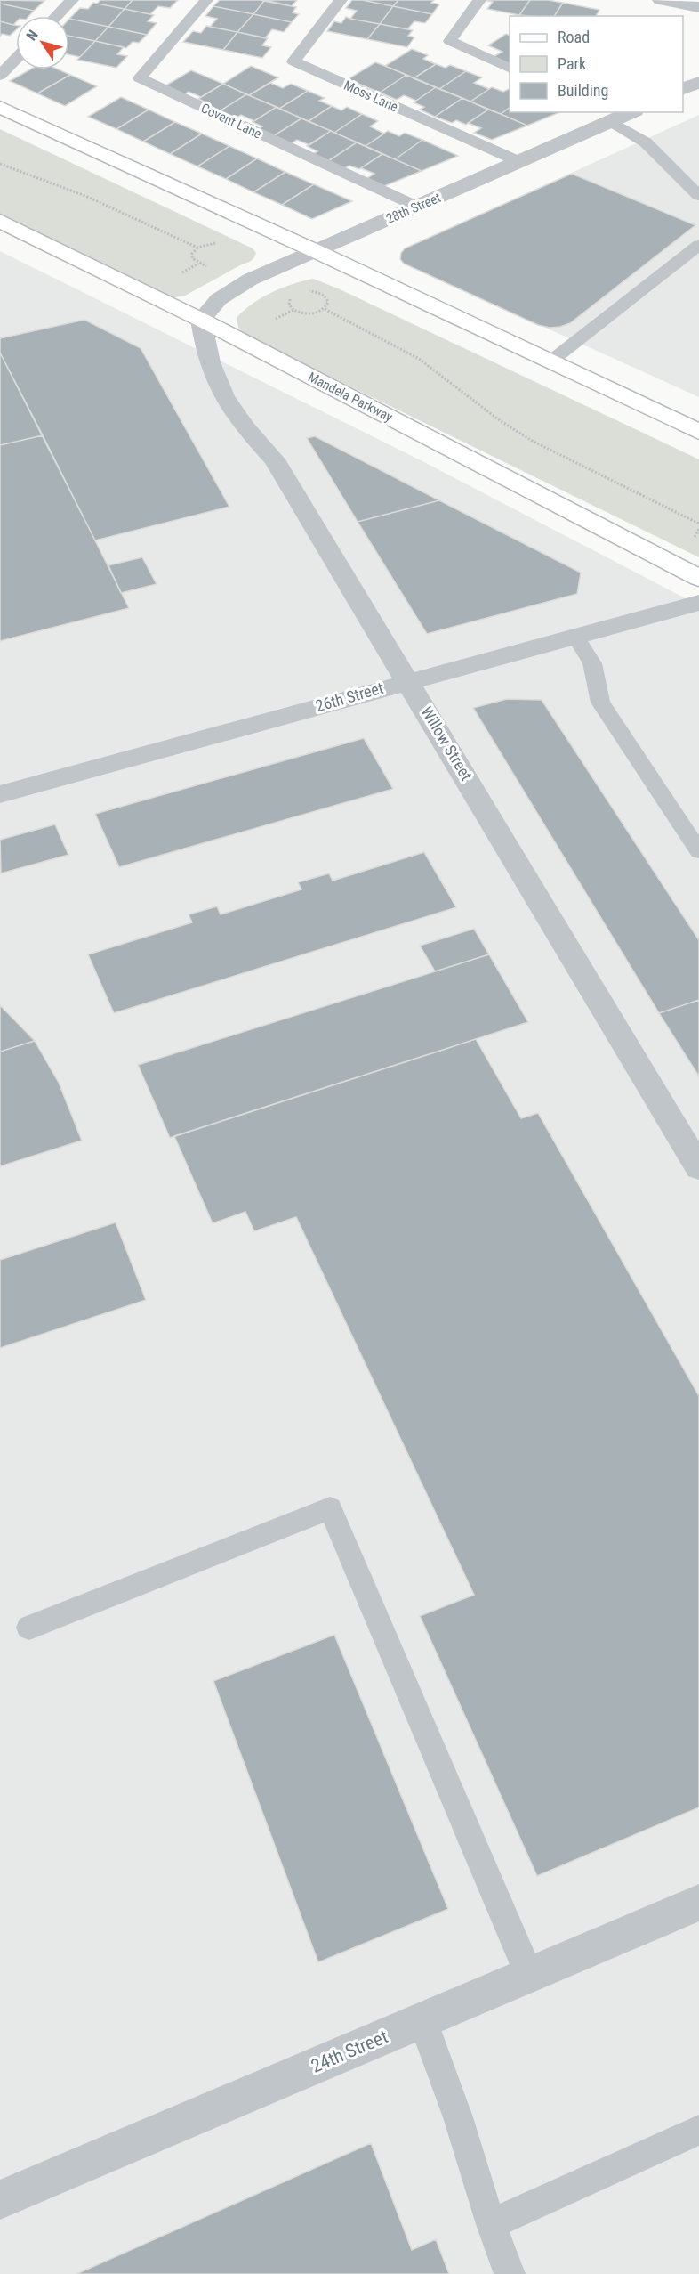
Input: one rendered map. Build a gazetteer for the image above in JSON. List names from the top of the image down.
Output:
{
  "streets": {
    "main road": ["Mandela Parkway"],
    "street": [
      "28th Street",
      "26th Street",
      "Willow Street",
      "24th Street"
    ],
    "lane": ["Moss Lane", "Covent Lane"]
  },
  "crossings": [
    ["Moss Lane", "28th Street"],
    ["Covent Lane", "28th Street"],
    ["28th Street", "Mandela Parkway"],
    ["28th Street", "Willow Street"],
    ["Mandela Parkway", "Willow Street"],
    ["26th Street", "Willow Street"]
  ],
  "legend": ["Road", "Park", "Building"],
  "north": "top left"
}
